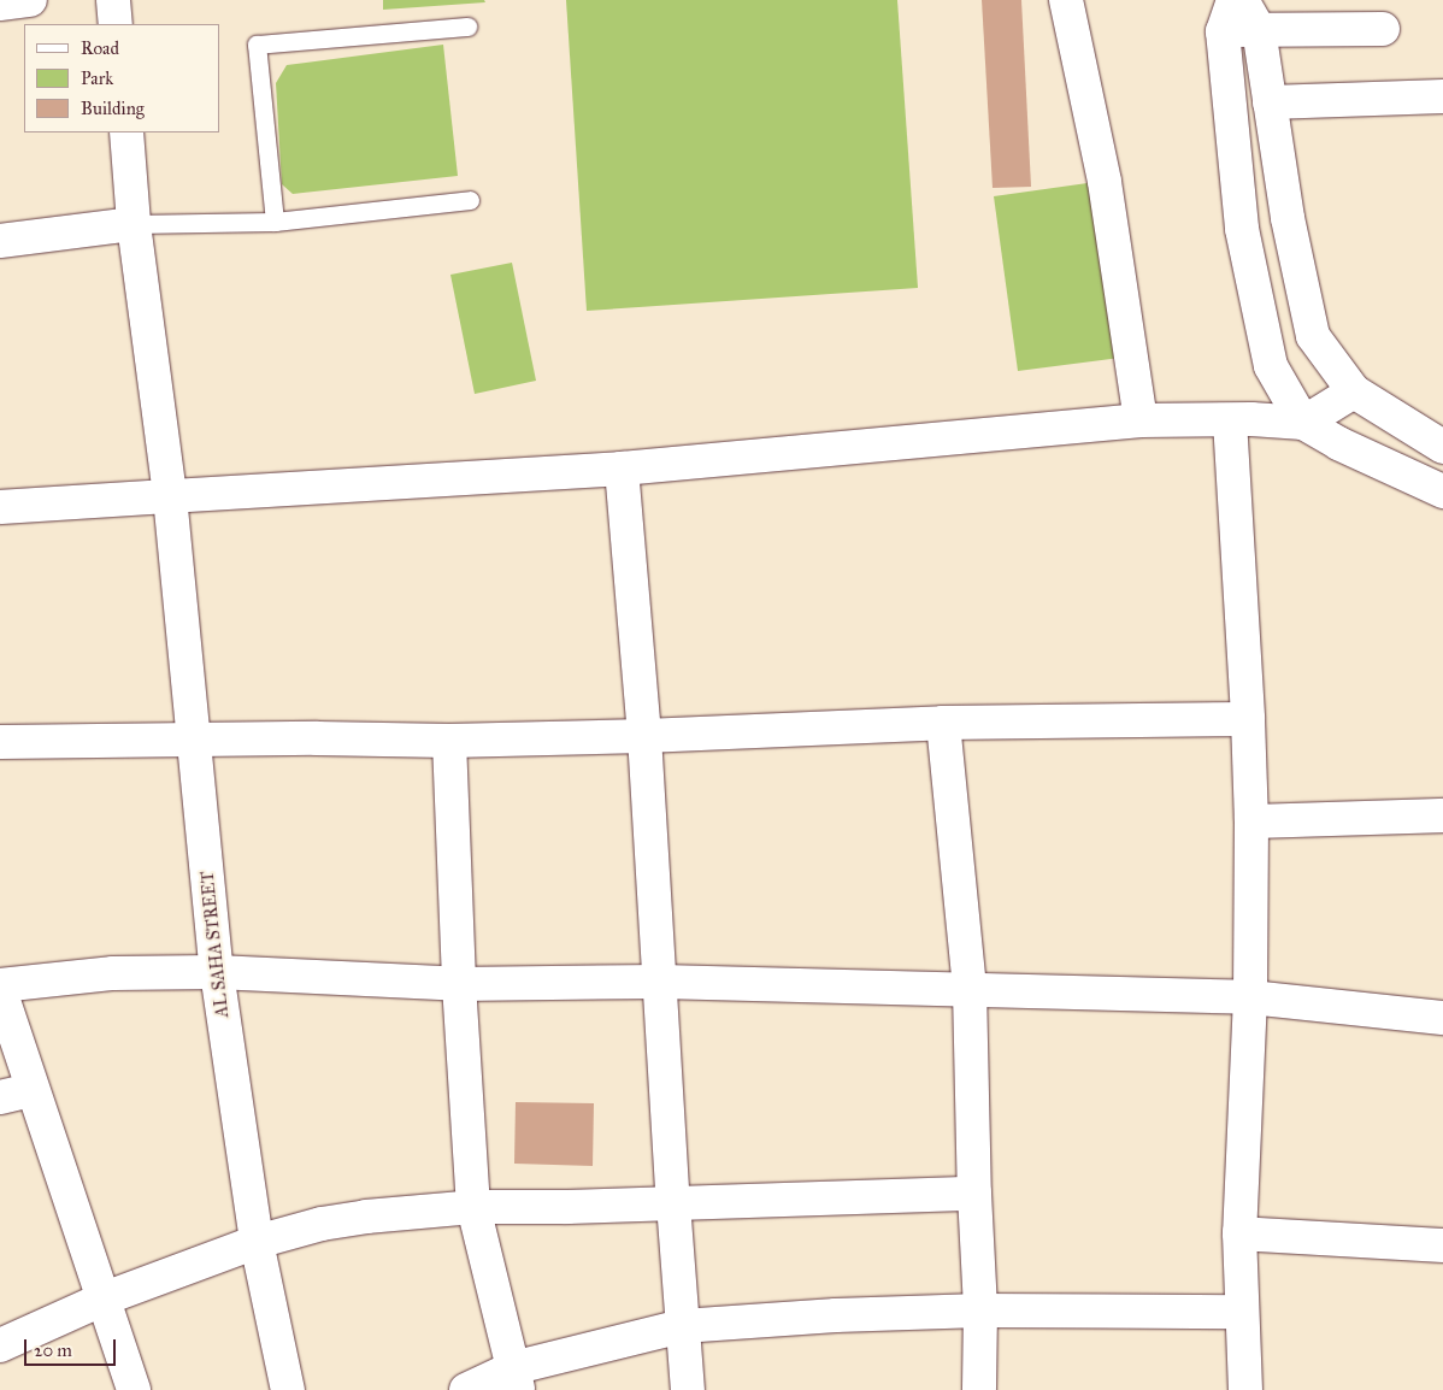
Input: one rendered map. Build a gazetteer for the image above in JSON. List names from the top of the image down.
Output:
{
  "streets": {
    "street": ["AL SAHA STREET"]
  },
  "legend": ["Road", "Park", "Building"],
  "scale_bar": "20 m"
}
